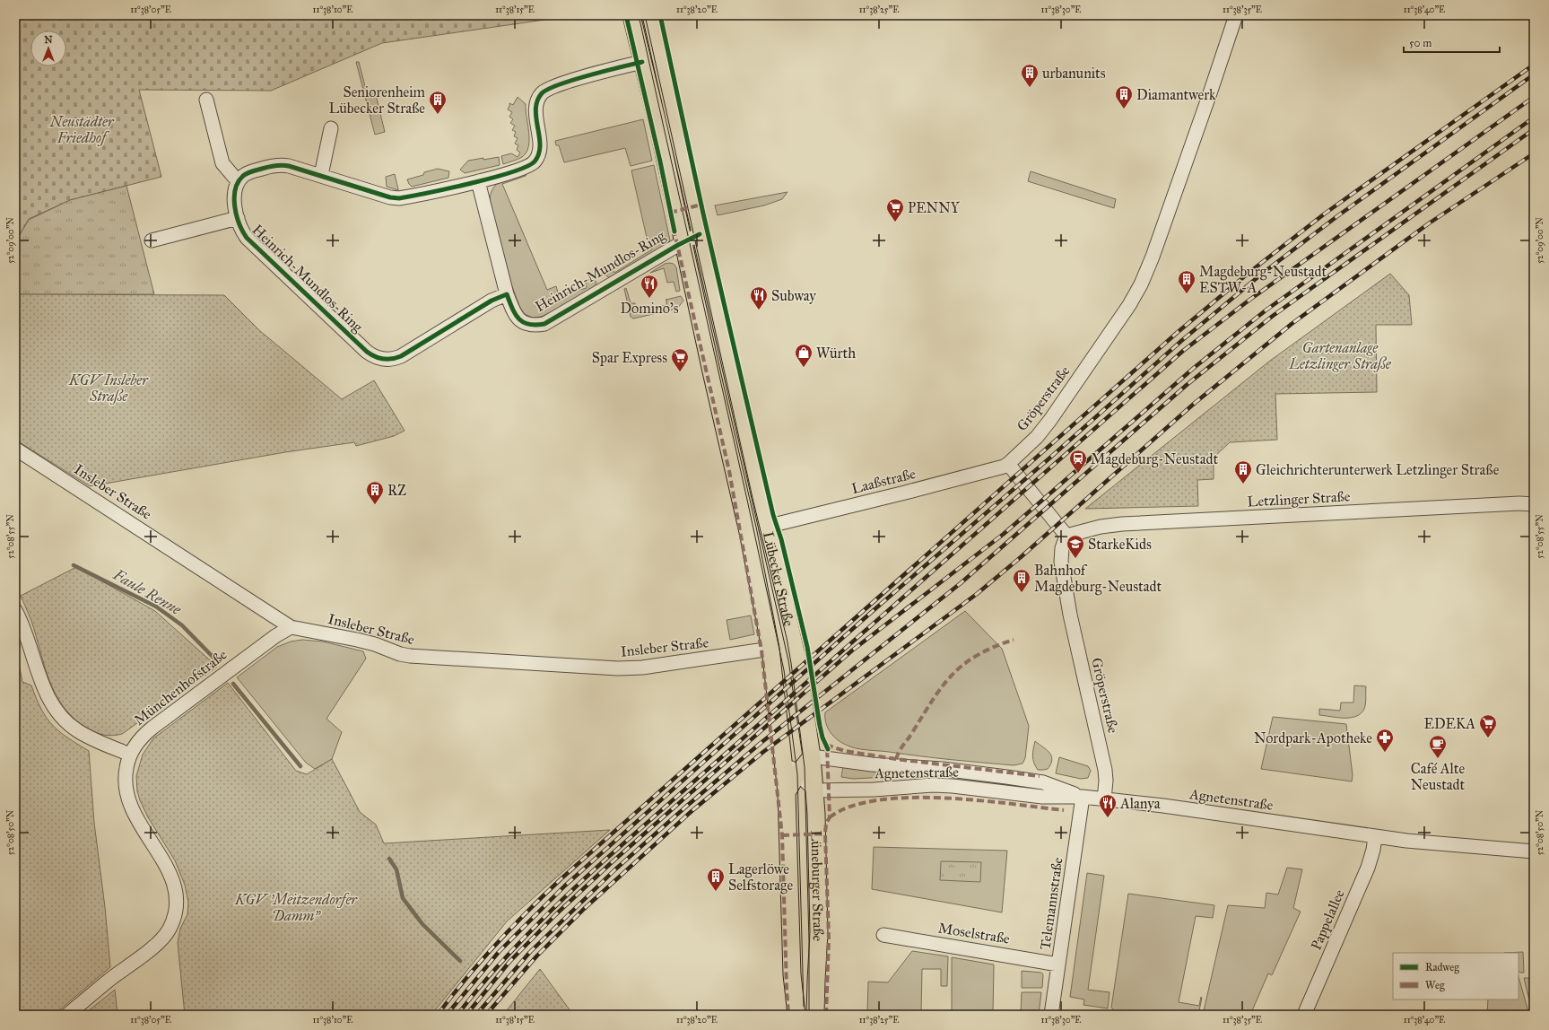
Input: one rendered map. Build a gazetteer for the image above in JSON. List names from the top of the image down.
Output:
{
  "streets": {
    "main road": ["Lübecker Straße", "Lüneburger Straße"],
    "street": [
      "Heinrich-Mundlos-Ring",
      "Gröperstraße",
      "Laaßstraße",
      "Insleber Straße",
      "Letzlinger Straße",
      "Münchenhofstraße",
      "Agnetenstraße",
      "Telemannstraße",
      "Pappelallee",
      "Moselstraße"
    ]
  },
  "crossings": [
    ["Heinrich-Mundlos-Ring", "Lübecker Straße"],
    ["Gröperstraße", "Laaßstraße"],
    ["Gröperstraße", "Letzlinger Straße"],
    ["Gröperstraße", "Agnetenstraße"],
    ["Laaßstraße", "Lübecker Straße"],
    ["Insleber Straße", "Lübecker Straße"],
    ["Insleber Straße", "Münchenhofstraße"],
    ["Lübecker Straße", "Agnetenstraße"],
    ["Lübecker Straße", "Lüneburger Straße"],
    ["Agnetenstraße", "Lüneburger Straße"],
    ["Agnetenstraße", "Telemannstraße"],
    ["Agnetenstraße", "Pappelallee"],
    ["Telemannstraße", "Moselstraße"]
  ],
  "water": ["Faule Renne"],
  "parks": [
    "Neustädter Friedhof",
    "Gartenanlage Letzlinger Straße",
    "KGV Insleber Straße",
    "KGV 'Meitzendorfer Damm\""
  ],
  "places": {
    "building": [
      "urbanunits",
      "Diamantwerk",
      "Seniorenheim Lübecker Straße",
      "Magdeburg-Neustadt ESTW-A",
      "Gleichrichterunterwerk Letzlinger Straße",
      "RZ",
      "Bahnhof Magdeburg-Neustadt",
      "Lagerlöwe Selfstorage"
    ],
    "supermarket": ["PENNY", "Spar Express", "EDEKA"],
    "restaurant": ["Domino's", "Subway", "Alanya"],
    "shop": ["Würth"],
    "station": ["Magdeburg-Neustadt"],
    "school or university": ["StarkeKids"],
    "pharmacy": ["Nordpark-Apotheke"],
    "cafe": ["Café Alte Neustadt"]
  },
  "legend": ["Radweg", "Weg"],
  "scale_bar": "50 m",
  "north": "top",
  "coordinates": [
    "11°38'05\"E",
    "11°38'10\"E",
    "11°38'15\"E",
    "11°38'20\"E",
    "11°38'25\"E",
    "11°38'30\"E",
    "11°38'35\"E",
    "11°38'40\"E",
    "52°09'00\"N",
    "52°08'55\"N",
    "52°08'50\"N"
  ]
}
